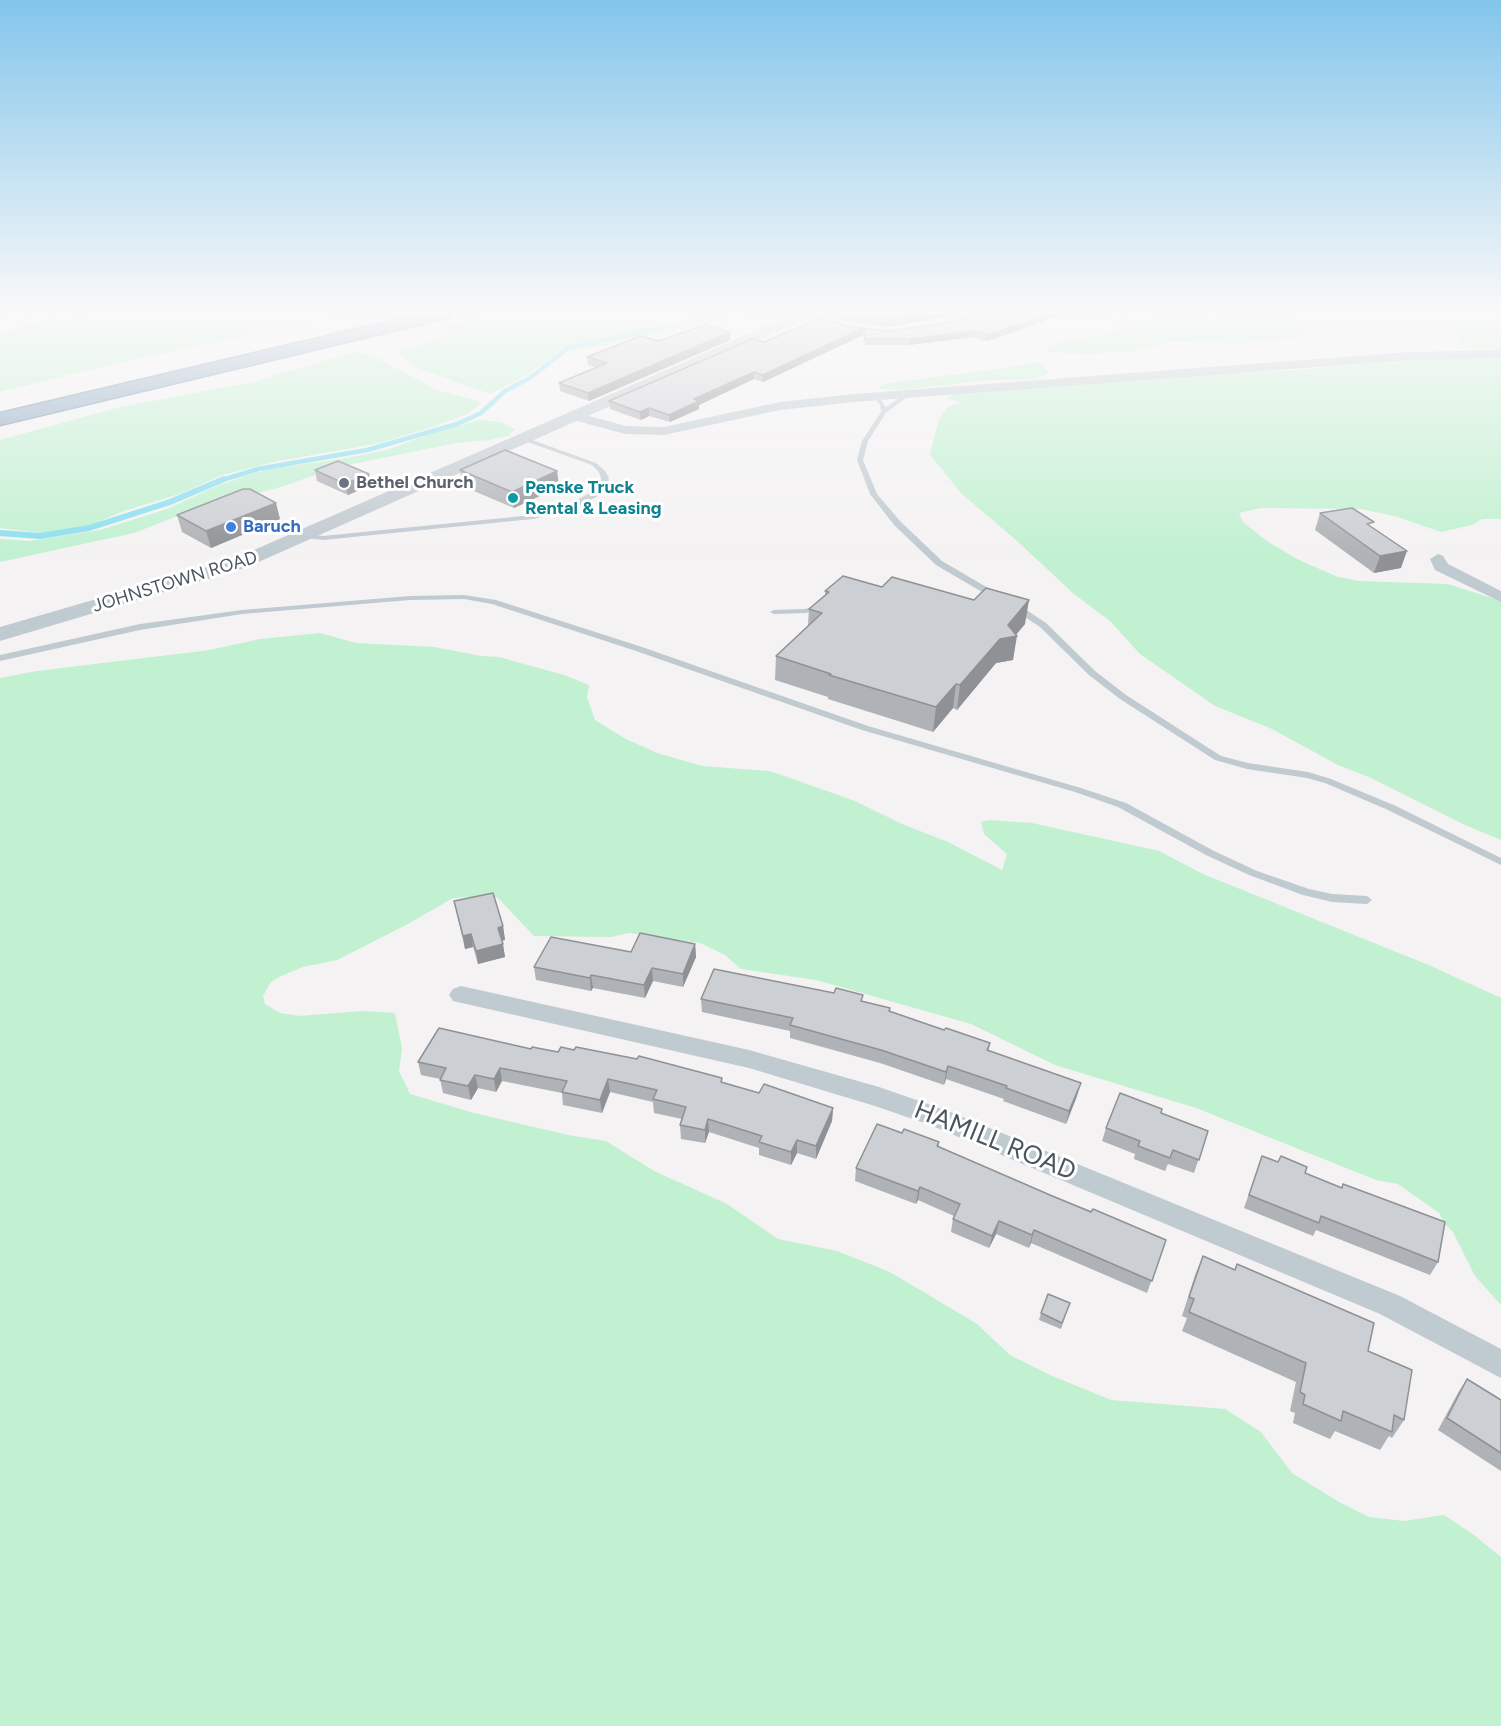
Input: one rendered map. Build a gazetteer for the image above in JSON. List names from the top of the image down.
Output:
{
  "streets": {
    "street": ["JOHNSTOWN ROAD", "HAMILL ROAD"]
  },
  "places": ["Bethel Church", "Penske Truck Rental & Leasing", "Baruch"]
}
